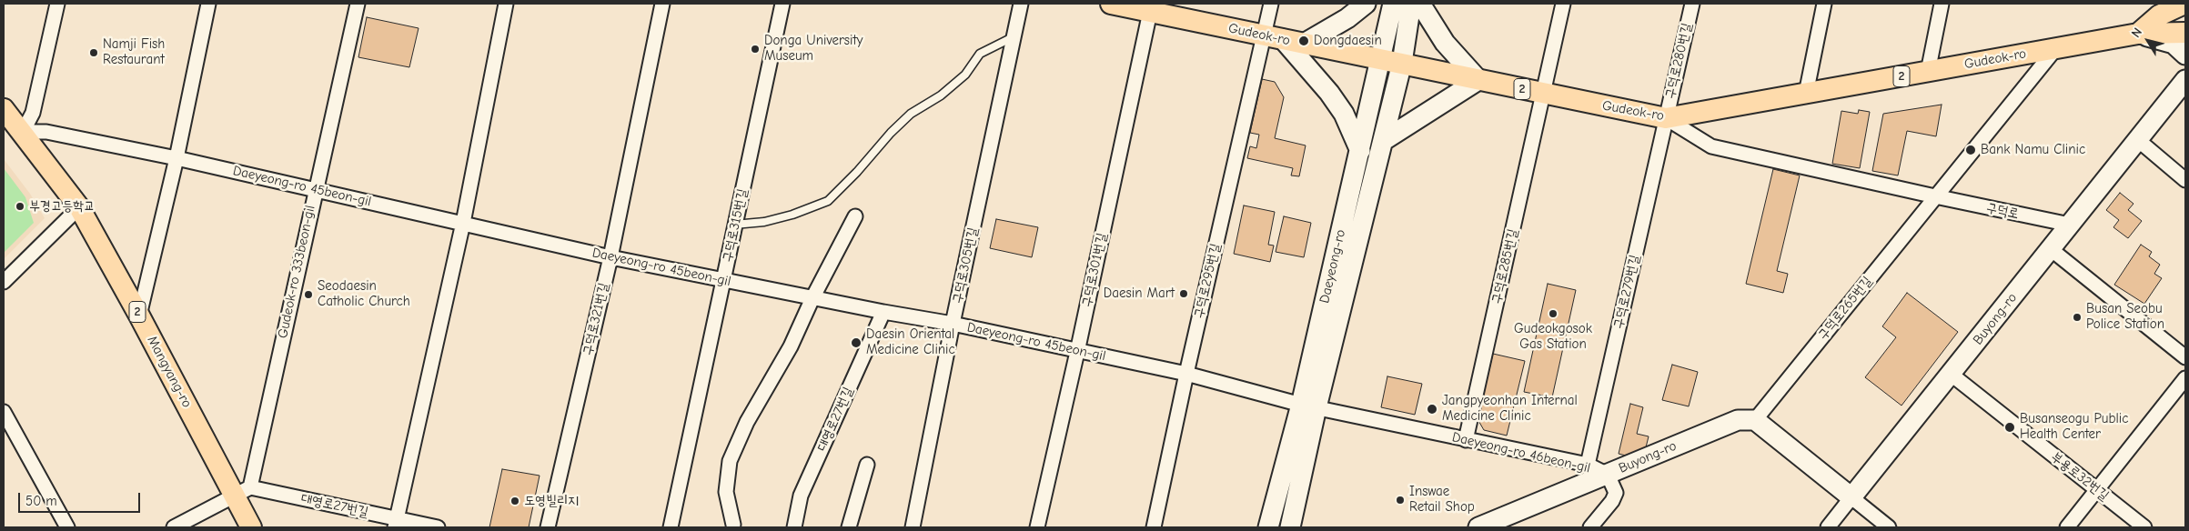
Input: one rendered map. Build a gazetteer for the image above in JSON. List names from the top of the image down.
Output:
{
  "streets": {
    "main road": [
      "Gudeok-ro",
      "2",
      "Daeyeong-ro",
      "Buyong-ro",
      "Mangyang-ro"
    ],
    "street": [
      "구덕로280번길",
      "Daeyeong-ro 45beon-gil",
      "구덕로",
      "구덕로315번길",
      "구덕로305번길",
      "구덕로285번길",
      "구덕로301번길",
      "Gudeok-ro 333beon-gil",
      "구덕로295번길",
      "구덕로279번길",
      "구덕로265번길",
      "구덕로321번길",
      "대영로27번길",
      "Daeyeong-ro 46beon-gil",
      "부용로32번길"
    ]
  },
  "crossings": [
    ["Gudeok-ro", "구덕로280번길"],
    ["Gudeok-ro", "Daeyeong-ro"],
    ["Gudeok-ro", "구덕로285번길"],
    ["Gudeok-ro", "구덕로301번길"],
    ["Gudeok-ro", "구덕로295번길"],
    ["Gudeok-ro", "구덕로279번길"],
    ["Gudeok-ro", "구덕로265번길"],
    ["구덕로280번길", "구덕로279번길"],
    ["Daeyeong-ro 45beon-gil", "구덕로315번길"],
    ["Daeyeong-ro 45beon-gil", "구덕로305번길"],
    ["Daeyeong-ro 45beon-gil", "Daeyeong-ro"],
    ["Daeyeong-ro 45beon-gil", "구덕로301번길"],
    ["Daeyeong-ro 45beon-gil", "Gudeok-ro 333beon-gil"],
    ["Daeyeong-ro 45beon-gil", "구덕로295번길"],
    ["Daeyeong-ro 45beon-gil", "구덕로321번길"],
    ["Daeyeong-ro 45beon-gil", "Mangyang-ro"],
    ["Daeyeong-ro 45beon-gil", "대영로27번길"],
    ["Daeyeong-ro 45beon-gil", "Daeyeong-ro 46beon-gil"],
    ["구덕로", "구덕로265번길"],
    ["구덕로", "Buyong-ro"],
    ["Daeyeong-ro", "Daeyeong-ro 46beon-gil"],
    ["구덕로285번길", "Daeyeong-ro 46beon-gil"],
    ["Gudeok-ro 333beon-gil", "Mangyang-ro"],
    ["Gudeok-ro 333beon-gil", "대영로27번길"],
    ["구덕로279번길", "Daeyeong-ro 46beon-gil"],
    ["구덕로265번길", "Buyong-ro"],
    ["Buyong-ro", "Daeyeong-ro 46beon-gil"],
    ["Buyong-ro", "부용로32번길"],
    ["Mangyang-ro", "대영로27번길"]
  ],
  "places": [
    "Dongdaesin",
    "Donga University Museum",
    "Namji Fish Restaurant",
    "Bank Namu Clinic",
    "부경고등학교",
    "Daesin Mart",
    "Seodaesin Catholic Church",
    "Gudeokgosok Gas Station",
    "Busan Seobu Police Station",
    "Daesin Oriental Medicine Clinic",
    "Jangpyeonhan Internal Medicine Clinic",
    "Busanseogu Public Health Center",
    "Inswae Retail Shop",
    "도영빌리지"
  ],
  "scale_bar": "50 m",
  "north": "top left"
}
